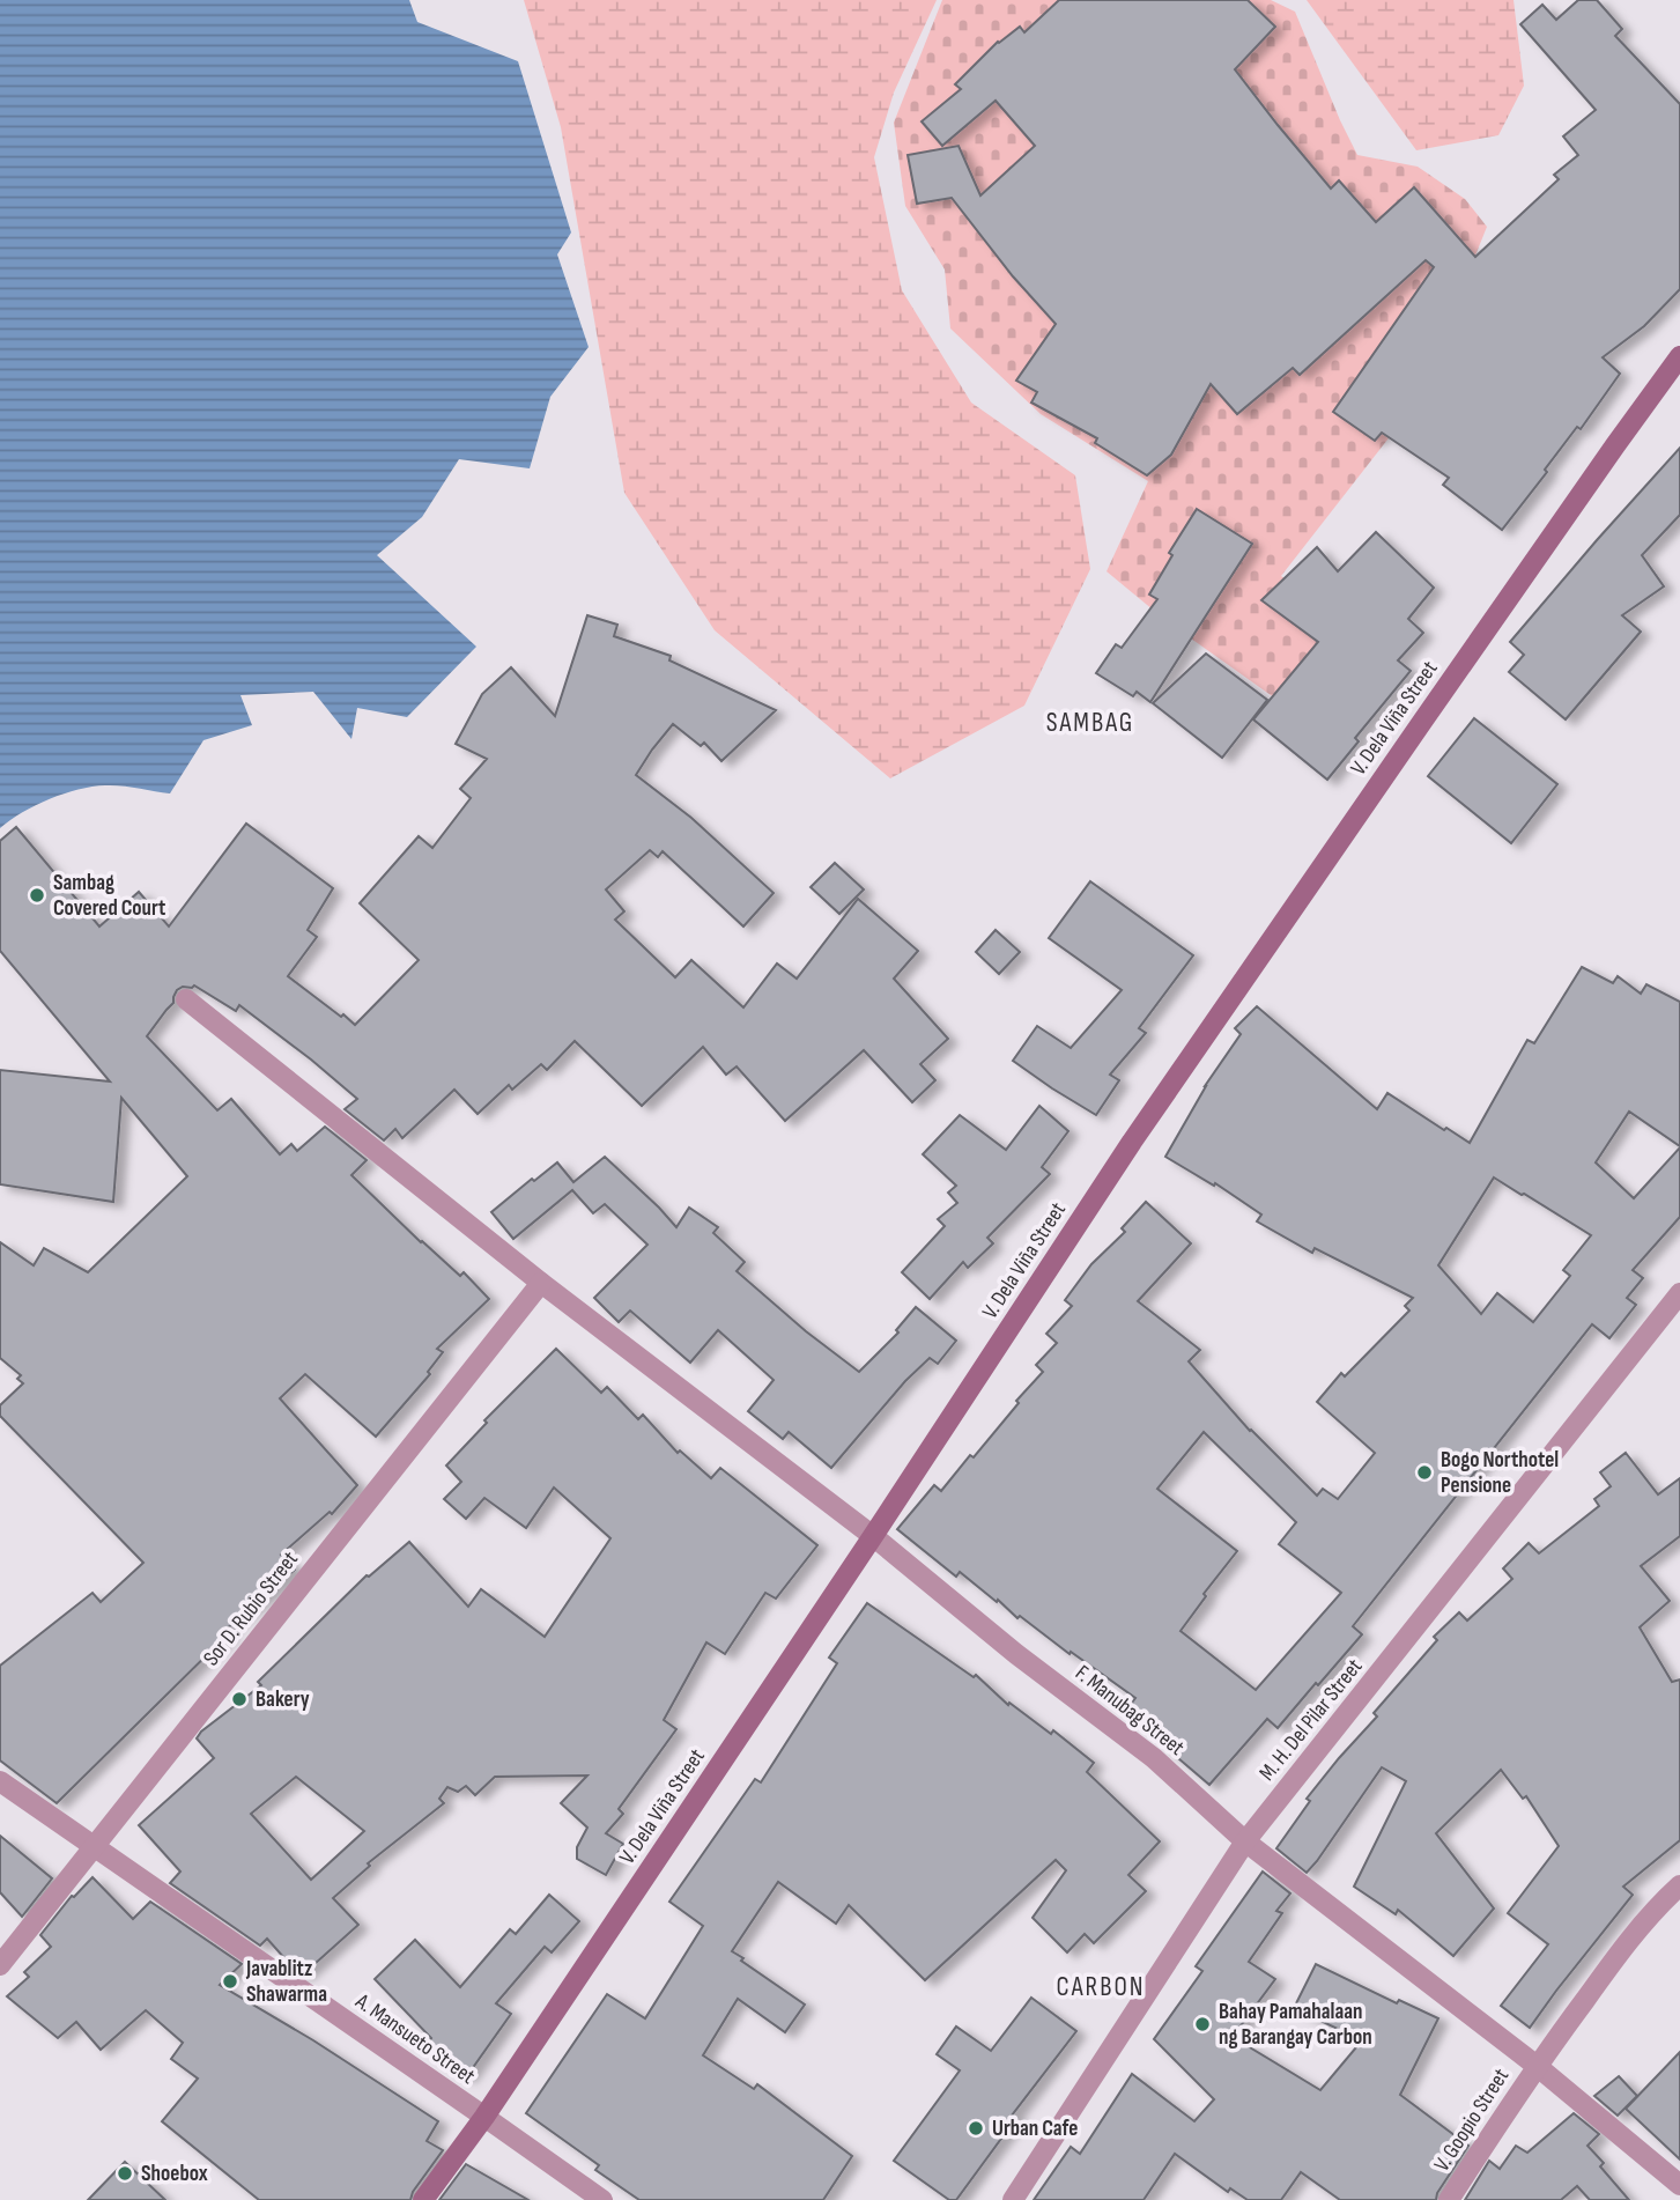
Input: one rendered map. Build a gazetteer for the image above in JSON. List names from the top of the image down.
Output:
{
  "streets": {
    "main road": ["V. Dela Viña Street"],
    "street": [
      "Sor D. Rubio Street",
      "F. Manubag Street",
      "M. H. Del Pilar Street",
      "A. Mansueto Street",
      "V. Goopio Street"
    ]
  },
  "crossings": [
    ["V. Dela Viña Street", "F. Manubag Street"],
    ["V. Dela Viña Street", "A. Mansueto Street"],
    ["Sor D. Rubio Street", "F. Manubag Street"],
    ["Sor D. Rubio Street", "A. Mansueto Street"],
    ["F. Manubag Street", "M. H. Del Pilar Street"],
    ["F. Manubag Street", "V. Goopio Street"]
  ],
  "districts": ["SAMBAG", "CARBON"],
  "places": [
    "Sambag Covered Court",
    "Bogo Northotel Pensione",
    "Bakery",
    "Javablitz Shawarma",
    "Bahay Pamahalaan ng Barangay Carbon",
    "Urban Cafe",
    "Shoebox"
  ]
}
